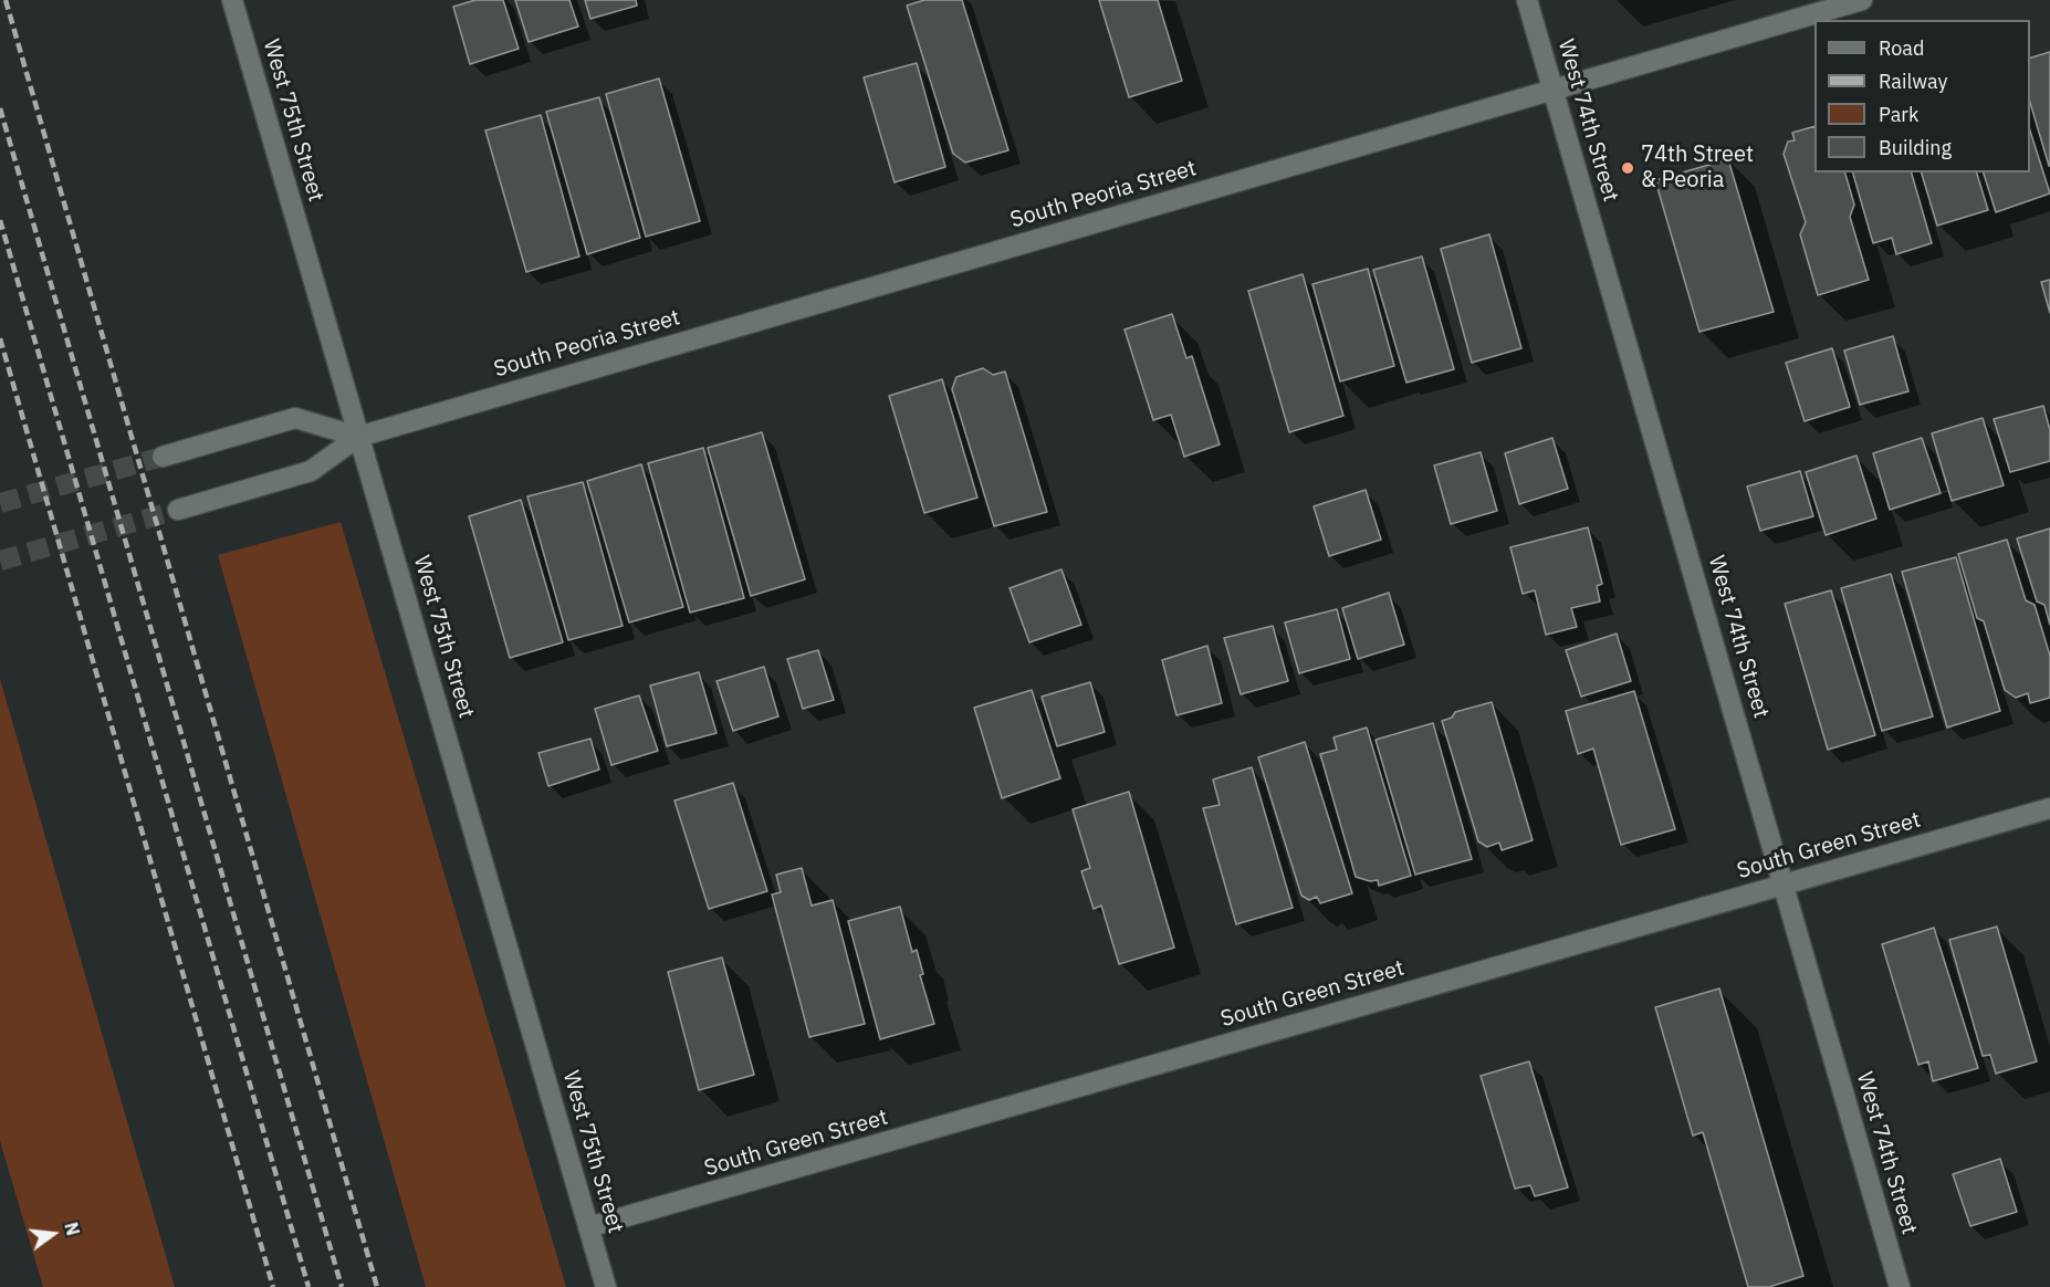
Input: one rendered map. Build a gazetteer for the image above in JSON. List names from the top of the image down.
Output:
{
  "streets": {
    "street": [
      "West 75th Street",
      "West 74th Street",
      "South Peoria Street",
      "South Green Street"
    ]
  },
  "crossings": [
    ["West 75th Street", "South Peoria Street"],
    ["West 75th Street", "South Green Street"],
    ["West 74th Street", "South Peoria Street"],
    ["West 74th Street", "South Green Street"]
  ],
  "places": ["74th Street & Peoria"],
  "legend": [
    "Road",
    "Railway",
    "Park",
    "Building"
  ],
  "north": "right"
}
